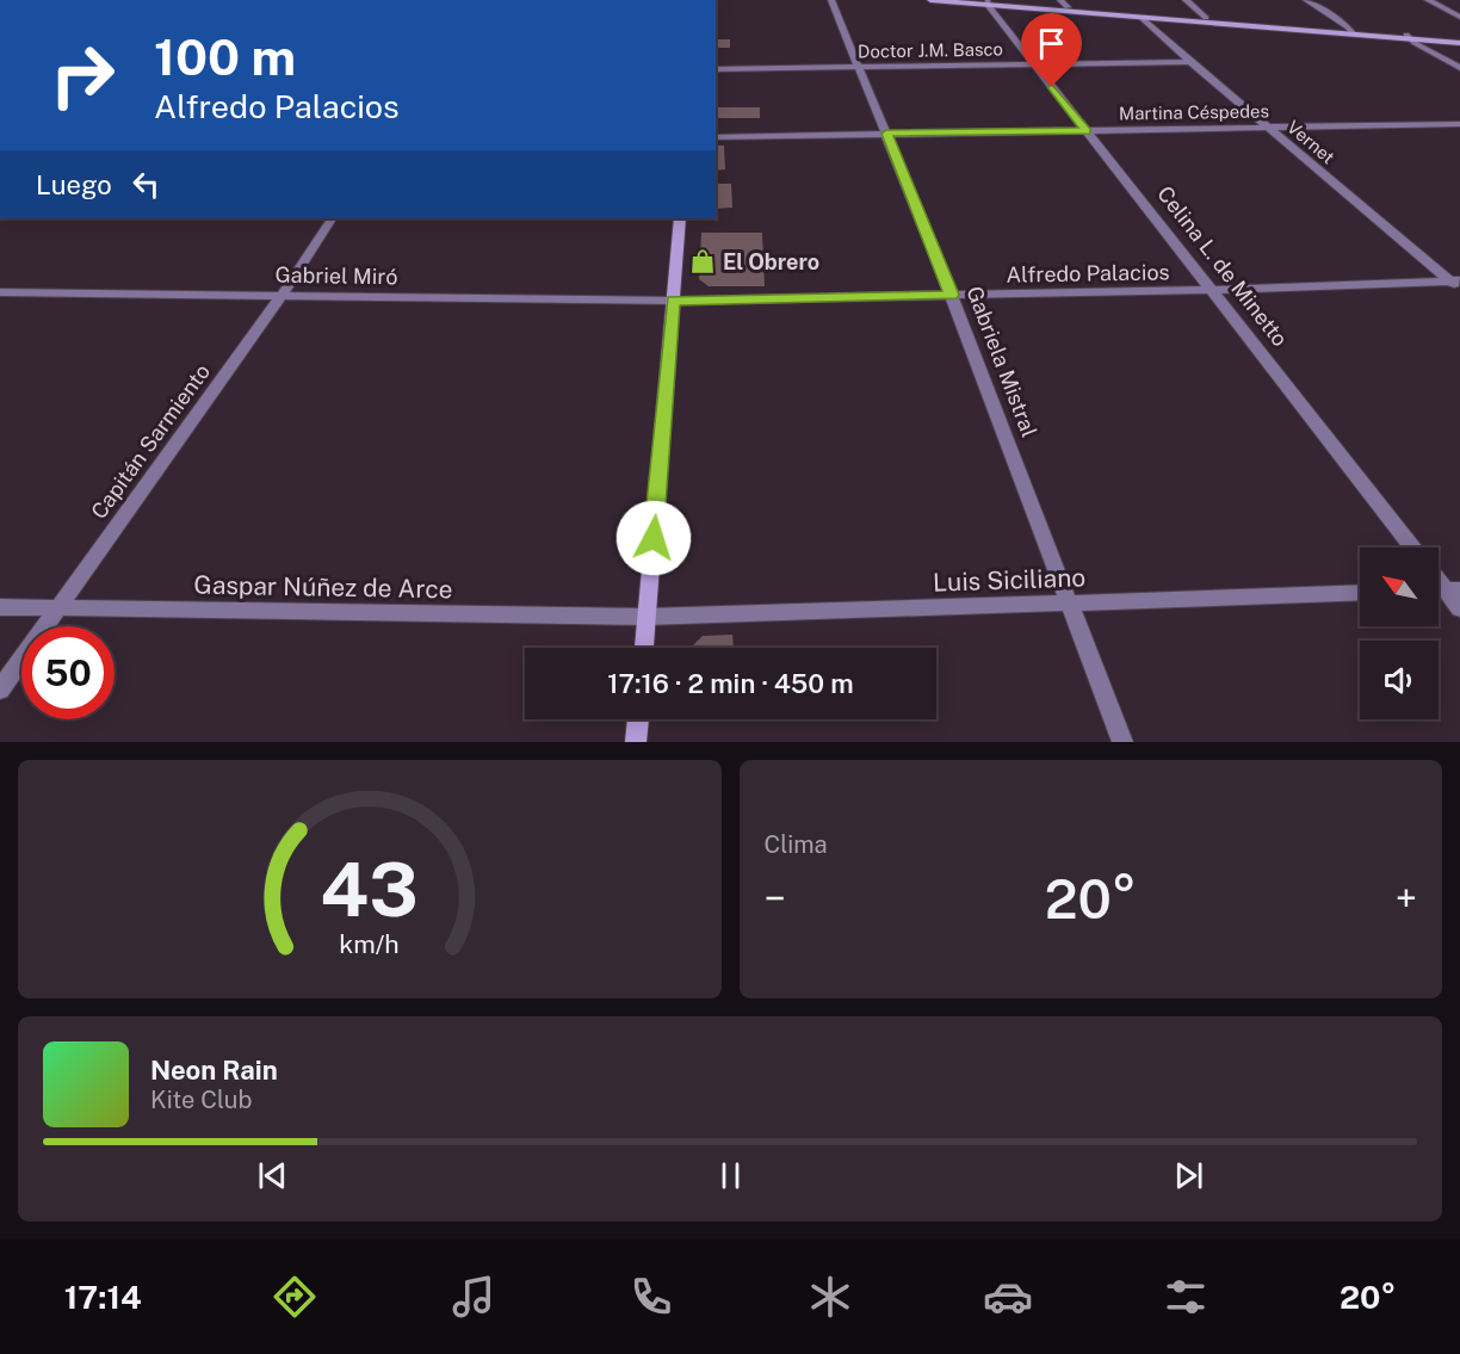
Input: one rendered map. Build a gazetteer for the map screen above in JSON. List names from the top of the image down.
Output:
{
  "streets": {
    "street": [
      "Doctor J.M. Basco",
      "Martina Céspedes",
      "Vernet",
      "Celina L. de Minetto",
      "Alfredo Palacios",
      "Gabriel Miró",
      "Gabriela Mistral",
      "Capitán Sarmiento",
      "Luis Siciliano",
      "Gaspar Núñez de Arce"
    ]
  },
  "crossings": [
    ["Doctor J.M. Basco", "Vernet"],
    ["Doctor J.M. Basco", "Celina L. de Minetto"],
    ["Doctor J.M. Basco", "Gabriela Mistral"],
    ["Martina Céspedes", "Vernet"],
    ["Martina Céspedes", "Celina L. de Minetto"],
    ["Martina Céspedes", "Gabriela Mistral"],
    ["Vernet", "Alfredo Palacios"],
    ["Celina L. de Minetto", "Alfredo Palacios"],
    ["Alfredo Palacios", "Gabriel Miró"],
    ["Alfredo Palacios", "Gabriela Mistral"],
    ["Gabriel Miró", "Capitán Sarmiento"],
    ["Gabriela Mistral", "Luis Siciliano"],
    ["Capitán Sarmiento", "Gaspar Núñez de Arce"],
    ["Luis Siciliano", "Gaspar Núñez de Arce"]
  ],
  "places": {
    "shop": ["El Obrero"]
  },
  "north": "top left",
  "page": {
    "turn": ["100 m", "Alfredo Palacios"],
    "then": "Luego",
    "limit": "50",
    "trip": "17:16 · 2 min · 450 m",
    "tile": "Clima",
    "heat": ["−", "20°", "+"],
    "song": ["Neon Rain", "Kite Club"],
    "tabs": ["17:14", "20°"],
    "gauge": ["43", "km/h"]
  }
}
